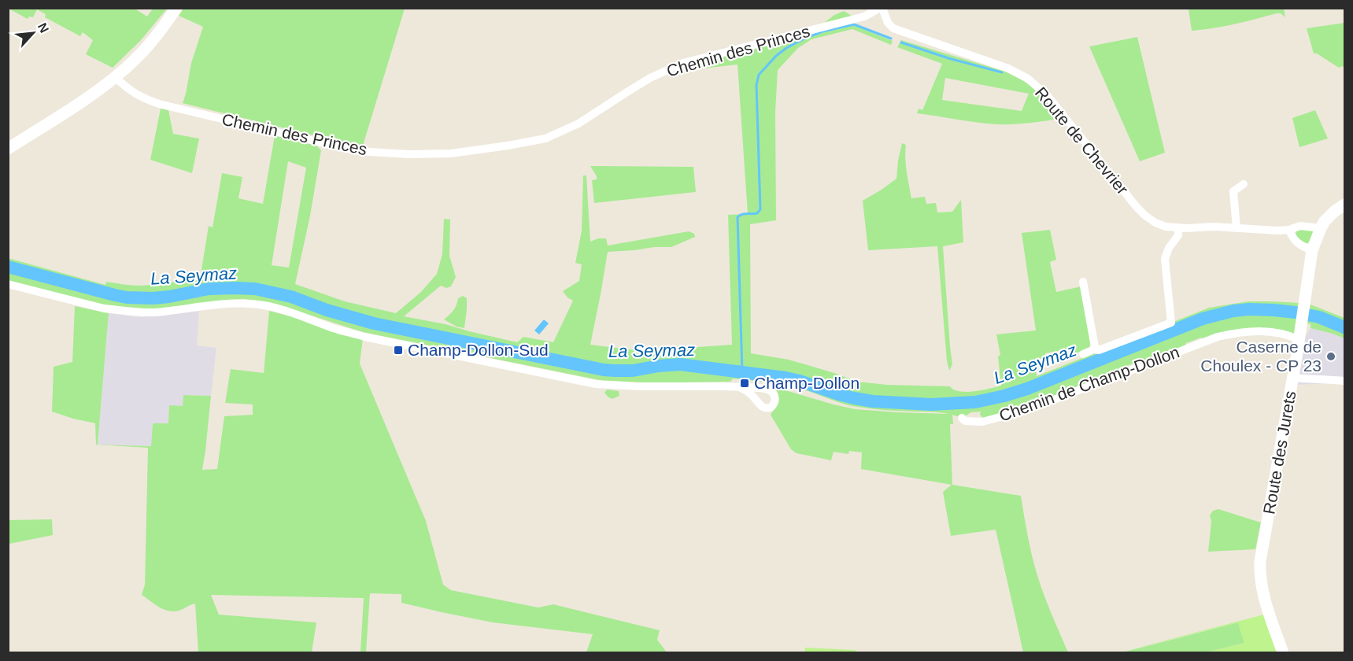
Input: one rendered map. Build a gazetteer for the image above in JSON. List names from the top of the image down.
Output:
{
  "streets": {
    "street": [
      "Chemin des Princes",
      "Route de Chevrier",
      "Chemin de Champ-Dollon",
      "Route des Jurets"
    ]
  },
  "crossings": [
    ["Chemin des Princes", "Route de Chevrier"],
    ["Route de Chevrier", "Route des Jurets"],
    ["Chemin de Champ-Dollon", "Route des Jurets"]
  ],
  "water": ["La Seymaz"],
  "places": {
    "transit": ["Champ-Dollon-Sud", "Champ-Dollon"],
    "other": ["Caserne de Choulex - CP 23"]
  },
  "north": "top right"
}
